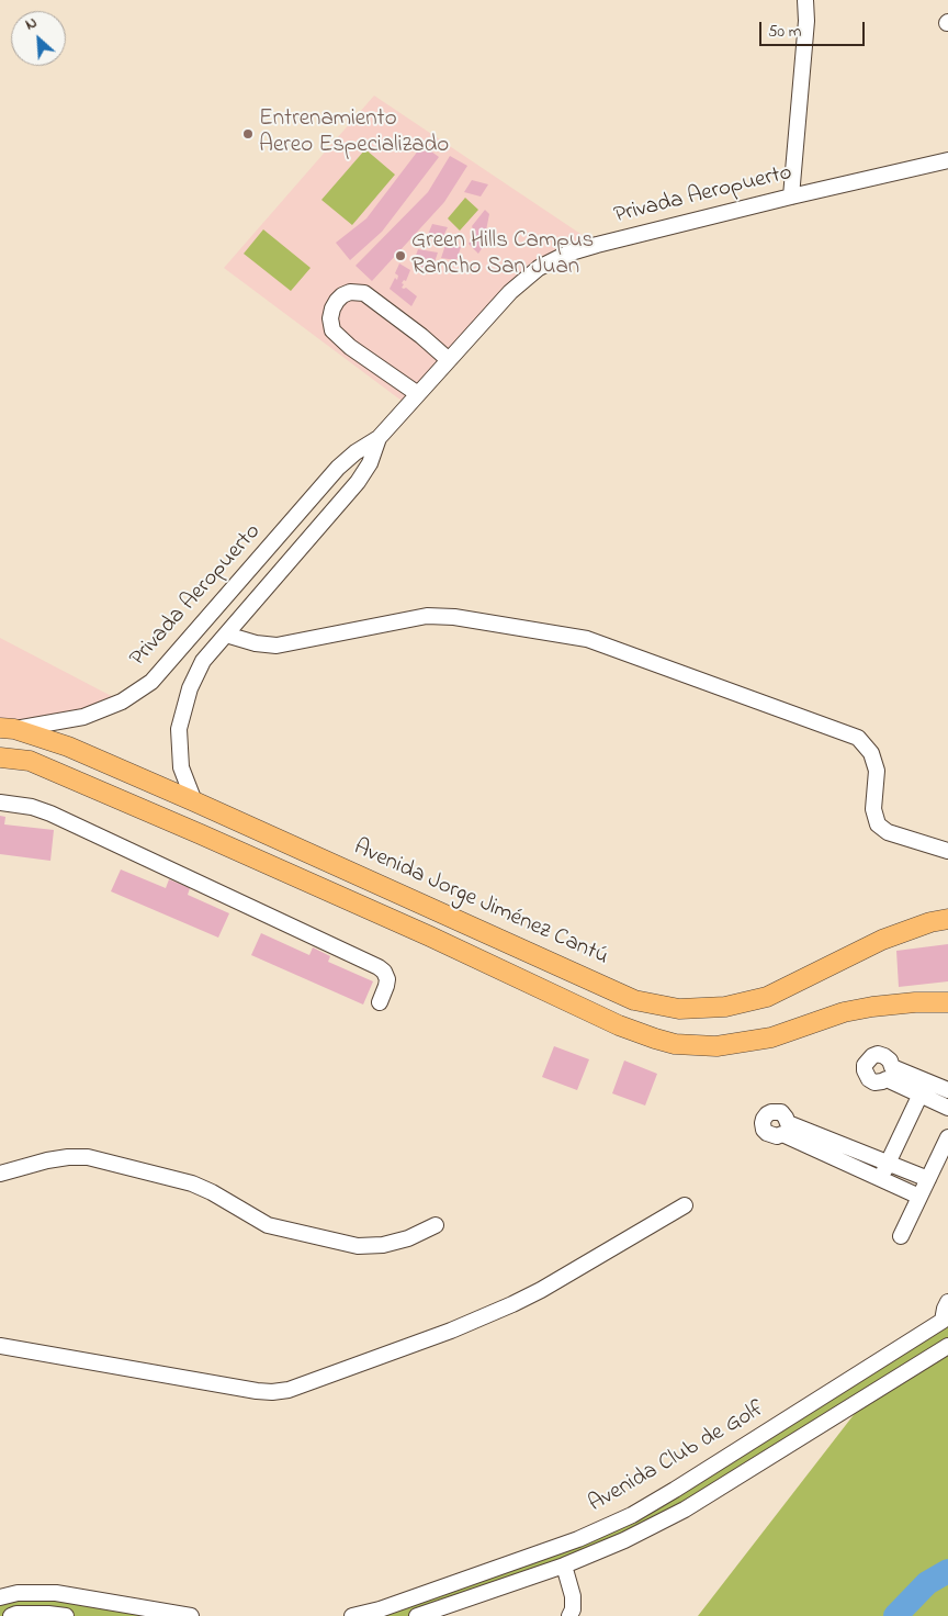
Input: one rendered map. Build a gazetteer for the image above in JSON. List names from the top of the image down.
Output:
{
  "streets": {
    "main road": ["Avenida Jorge Jiménez Cantú"],
    "street": ["Privada Aeropuerto", "Avenida Club de Golf"]
  },
  "crossings": [
    ["Privada Aeropuerto", "Avenida Jorge Jiménez Cantú"]
  ],
  "places": ["Entrenamiento Aereo Especializado", "Green Hills Campus Rancho San Juan"],
  "scale_bar": "50 m",
  "north": "top left"
}
